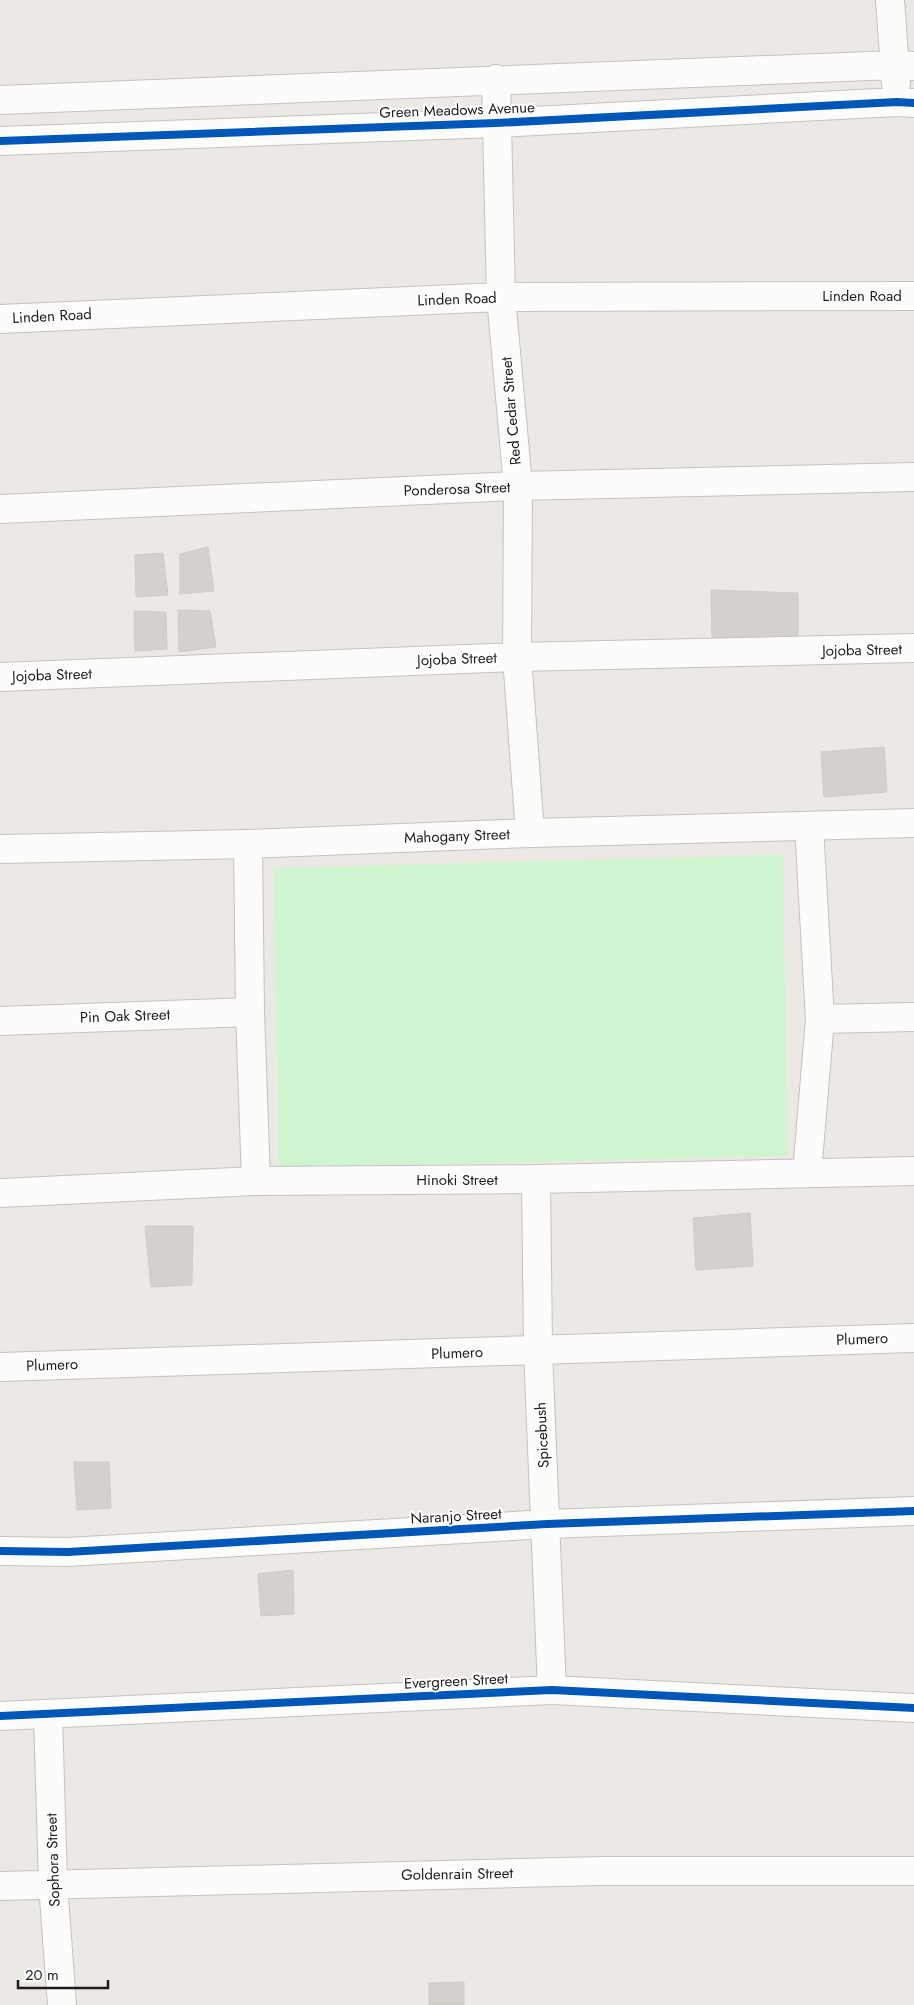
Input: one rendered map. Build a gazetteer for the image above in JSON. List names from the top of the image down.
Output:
{
  "streets": {
    "street": [
      "Green Meadows Avenue",
      "Linden Road",
      "Red Cedar Street",
      "Ponderosa Street",
      "Jojoba Street",
      "Mahogany Street",
      "Pin Oak Street",
      "Hinoki Street",
      "Plumero",
      "Spicebush",
      "Naranjo Street",
      "Evergreen Street",
      "Sophora Street",
      "Goldenrain Street"
    ]
  },
  "crossings": [
    ["Green Meadows Avenue", "Red Cedar Street"],
    ["Linden Road", "Red Cedar Street"],
    ["Red Cedar Street", "Ponderosa Street"],
    ["Red Cedar Street", "Jojoba Street"],
    ["Red Cedar Street", "Mahogany Street"],
    ["Hinoki Street", "Spicebush"],
    ["Plumero", "Spicebush"],
    ["Spicebush", "Naranjo Street"],
    ["Spicebush", "Evergreen Street"],
    ["Evergreen Street", "Sophora Street"],
    ["Sophora Street", "Goldenrain Street"]
  ],
  "scale_bar": "20 m"
}
